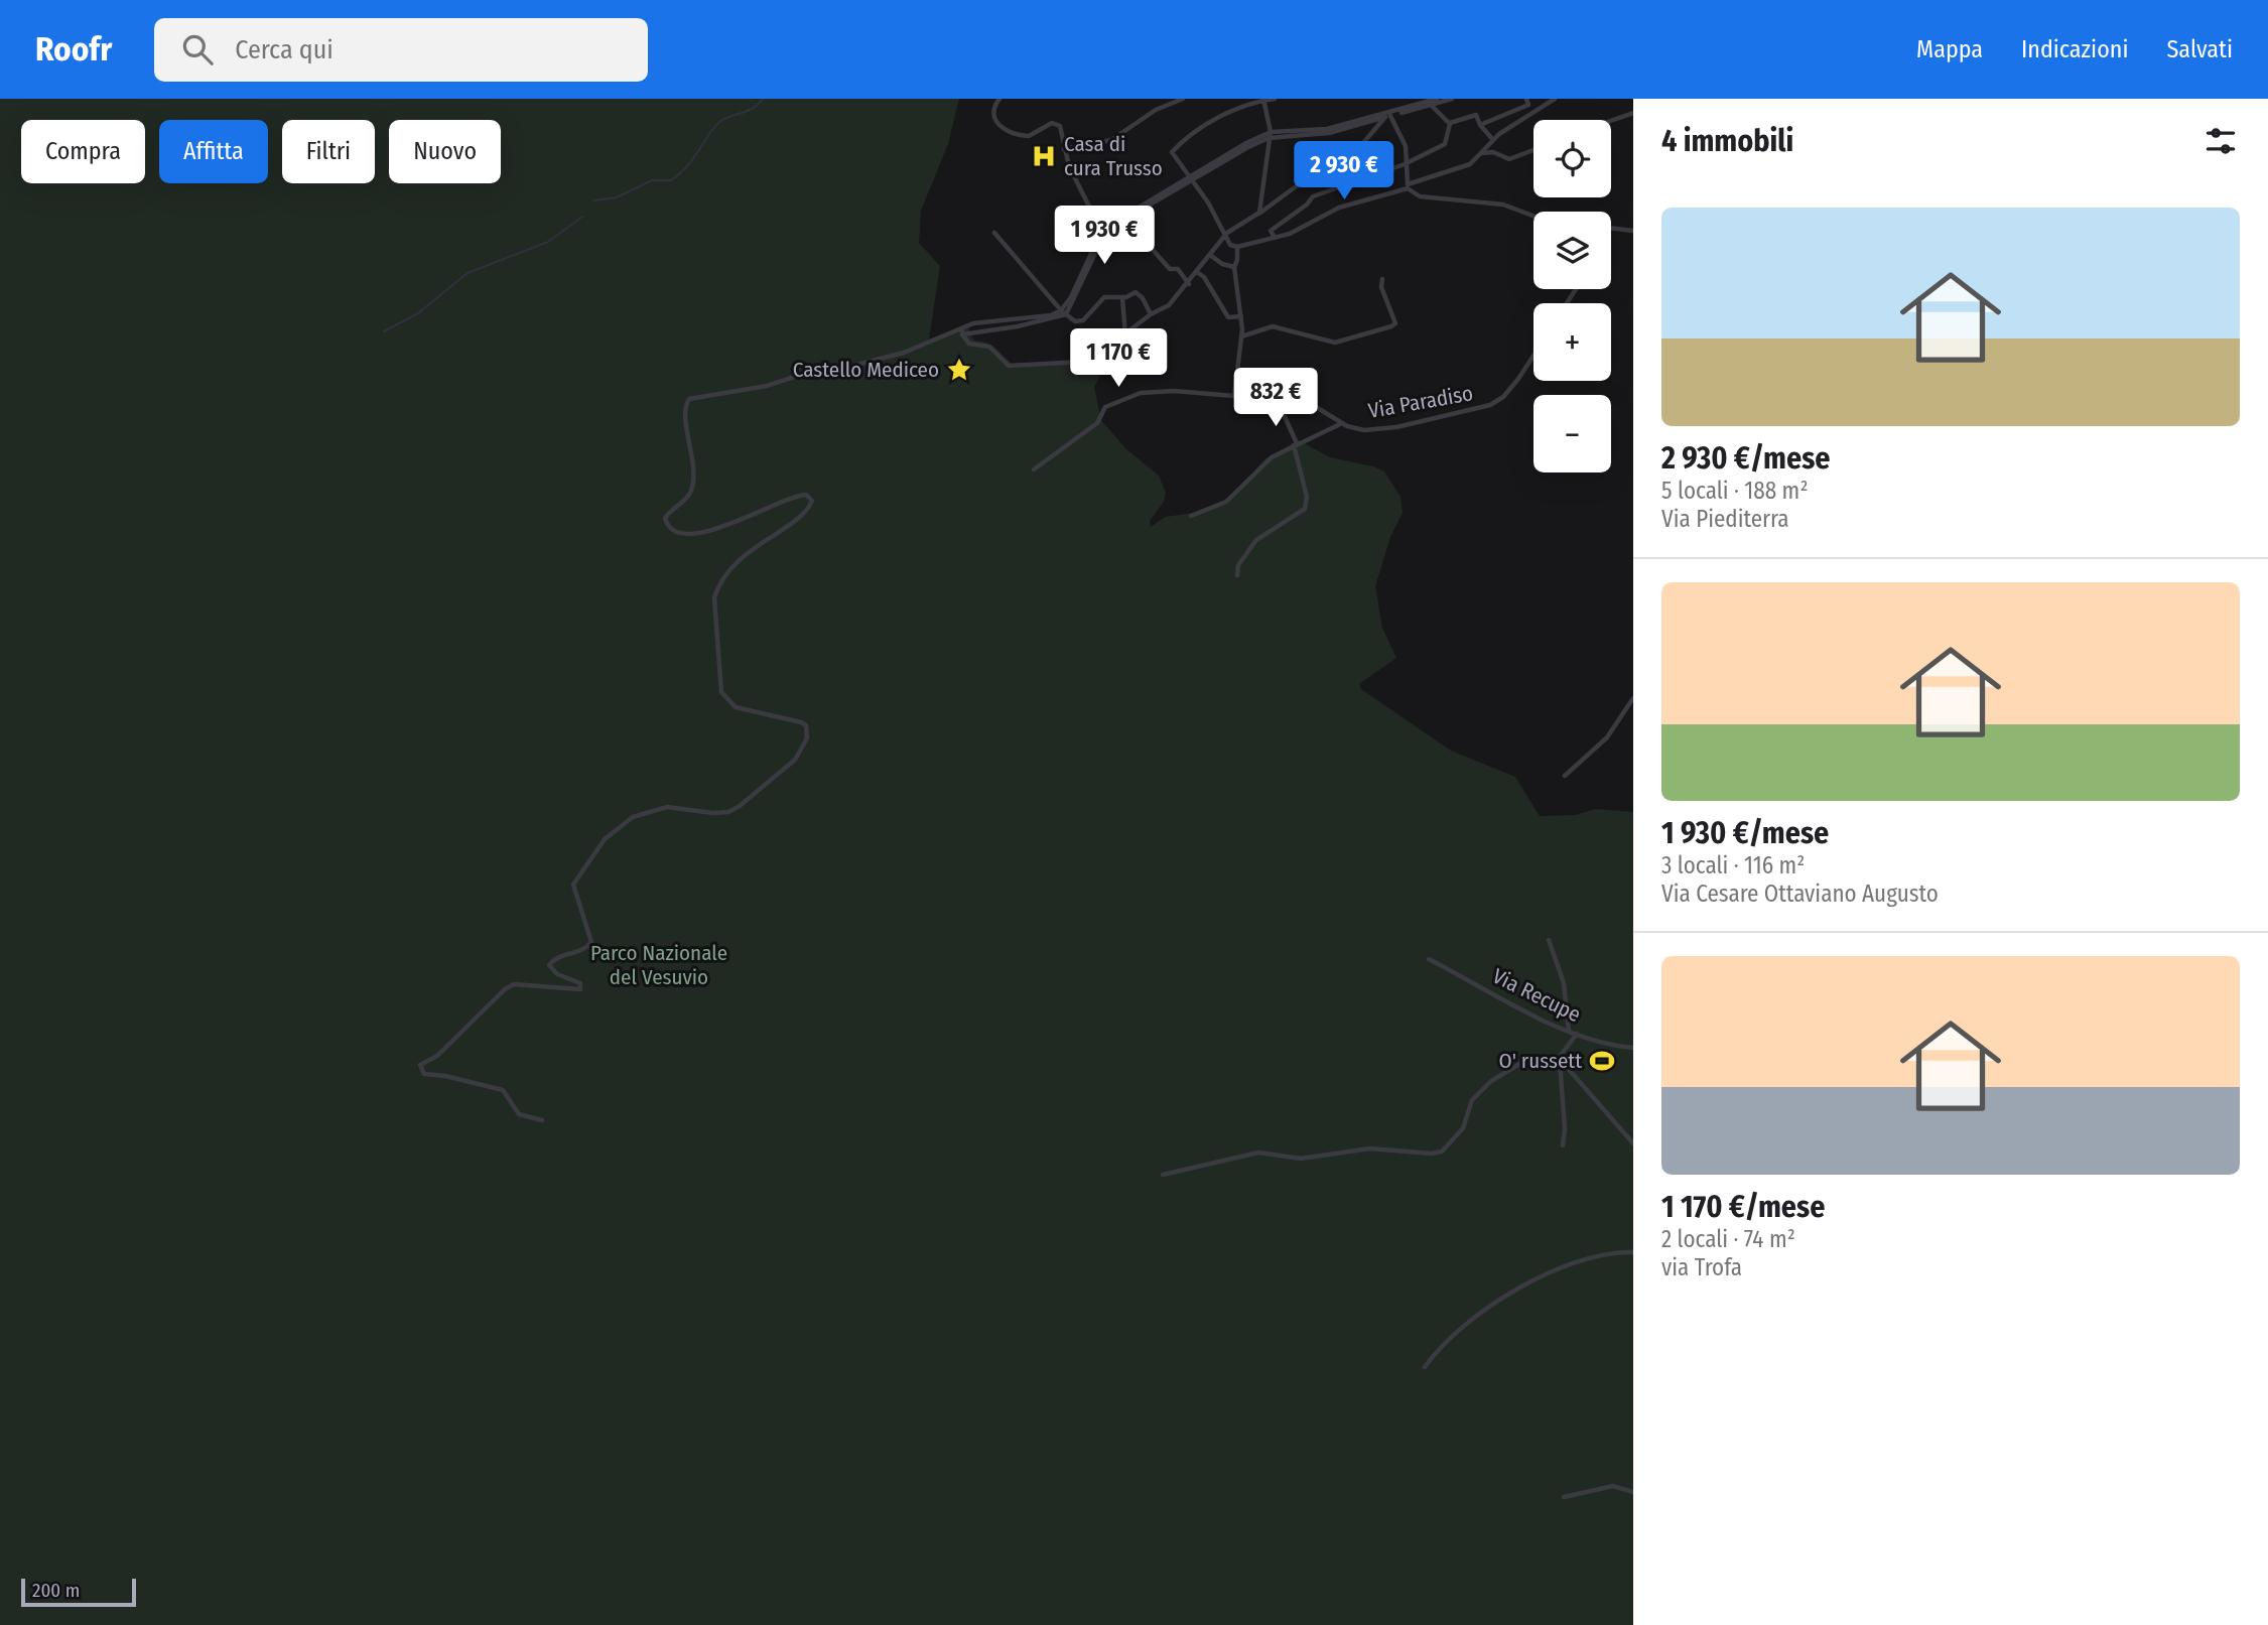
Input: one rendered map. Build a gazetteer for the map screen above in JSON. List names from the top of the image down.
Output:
{
  "streets": {
    "street": ["Via Paradiso", "Via Recupe"]
  },
  "parks": ["Parco Nazionale del Vesuvio"],
  "places": {
    "hospital": ["Casa di cura Trusso"],
    "place": ["Castello Mediceo"],
    "sports": ["O' russett"]
  },
  "scale_bar": "200 m",
  "page": {
    "header": "Roofr",
    "search": "Cerca qui",
    "nav": ["Mappa", "Indicazioni", "Salvati"],
    "heading": "4 immobili",
    "map_buttons": ["+", "−"],
    "chip": [
      "Compra",
      "Affitta",
      "Filtri",
      "Nuovo"
    ],
    "price": [
      "2 930 €",
      "1 930 €",
      "1 170 €",
      "832 €"
    ],
    "list": [
      {
        "name": "2 930 €/mese",
        "note": "5 locali · 188 m² · Via Piediterra"
      },
      {
        "name": "1 930 €/mese",
        "note": "3 locali · 116 m² · Via Cesare Ottaviano Augusto"
      },
      {
        "name": "1 170 €/mese",
        "note": "2 locali · 74 m² · via Trofa"
      }
    ],
    "scale": "200 m"
  }
}
